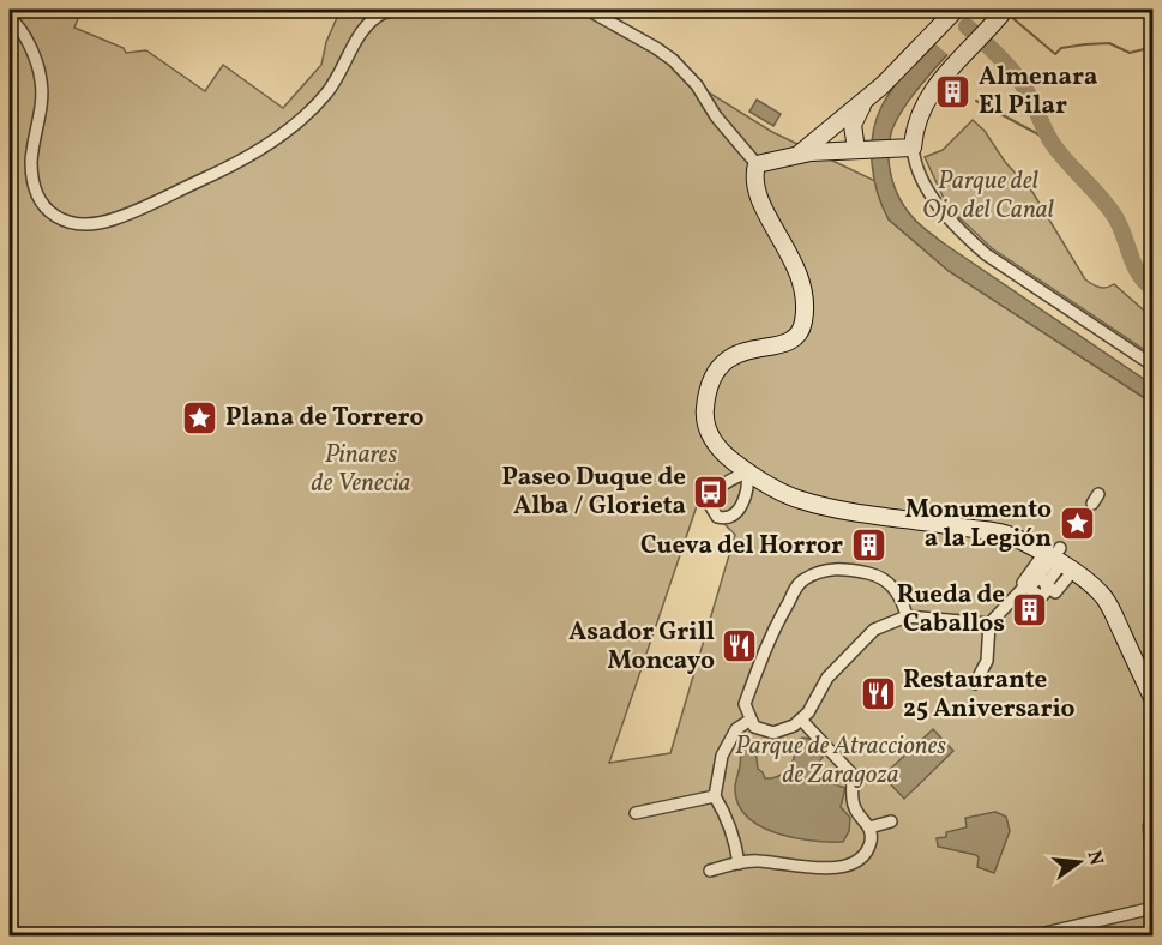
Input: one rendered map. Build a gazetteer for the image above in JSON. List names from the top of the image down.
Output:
{
  "parks": ["Parque del Ojo del Canal", "Pinares de Venecia", "Parque de Atracciones de Zaragoza"],
  "places": {
    "building": ["Almenara El Pilar", "Cueva del Horror", "Rueda de Caballos"],
    "place": ["Plana de Torrero", "Monumento a la Legión"],
    "bus stop": ["Paseo Duque de Alba / Glorieta"],
    "restaurant": ["Asador Grill Moncayo", "Restaurante 25 Aniversario"]
  },
  "north": "right"
}
